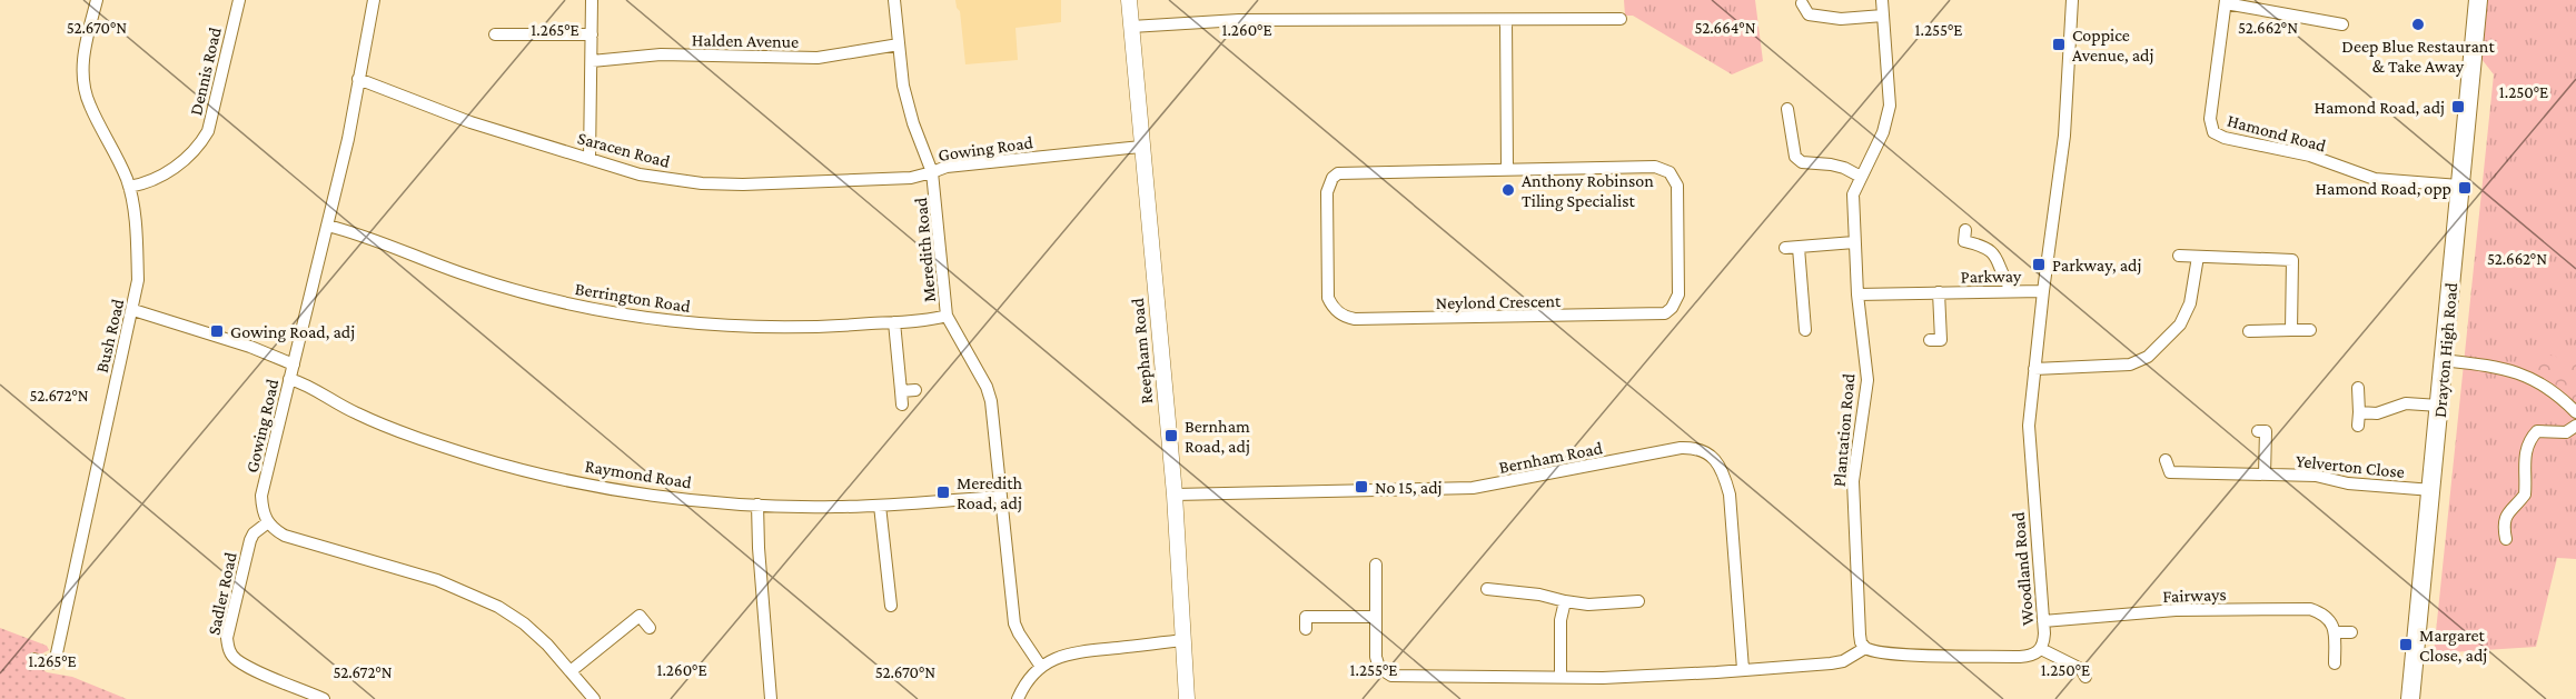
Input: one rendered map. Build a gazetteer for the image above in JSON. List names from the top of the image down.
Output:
{
  "streets": {
    "main road": ["Drayton High Road"],
    "street": [
      "Halden Avenue",
      "Dennis Road",
      "Hamond Road",
      "Gowing Road",
      "Saracen Road",
      "Meredith Road",
      "Parkway",
      "Berrington Road",
      "Neylond Crescent",
      "Bush Road",
      "Reepham Road",
      "Plantation Road",
      "Bernham Road",
      "Yelverton Close",
      "Raymond Road",
      "Woodland Road",
      "Sadler Road",
      "Fairways"
    ]
  },
  "crossings": [
    ["Halden Avenue", "Gowing Road"],
    ["Dennis Road", "Bush Road"],
    ["Hamond Road", "Drayton High Road"],
    ["Gowing Road", "Saracen Road"],
    ["Gowing Road", "Meredith Road"],
    ["Gowing Road", "Berrington Road"],
    ["Gowing Road", "Reepham Road"],
    ["Gowing Road", "Raymond Road"],
    ["Gowing Road", "Sadler Road"],
    ["Saracen Road", "Meredith Road"],
    ["Meredith Road", "Berrington Road"],
    ["Meredith Road", "Raymond Road"],
    ["Parkway", "Plantation Road"],
    ["Parkway", "Woodland Road"],
    ["Drayton High Road", "Yelverton Close"],
    ["Reepham Road", "Bernham Road"],
    ["Plantation Road", "Woodland Road"],
    ["Woodland Road", "Fairways"]
  ],
  "places": {
    "other": ["Deep Blue Restaurant & Take Away", "Anthony Robinson Tiling Specialist"],
    "transit": [
      "Coppice Avenue, adj",
      "Hamond Road, adj",
      "Hamond Road, opp",
      "Parkway, adj",
      "Gowing Road, adj",
      "Bernham Road, adj",
      "No 15, adj",
      "Meredith Road, adj",
      "Margaret Close, adj"
    ]
  },
  "coordinates": [
    "52.670°N",
    "52.664°N",
    "52.662°N",
    "1.265°E",
    "1.260°E",
    "1.255°E",
    "1.250°E",
    "52.672°N"
  ]
}
